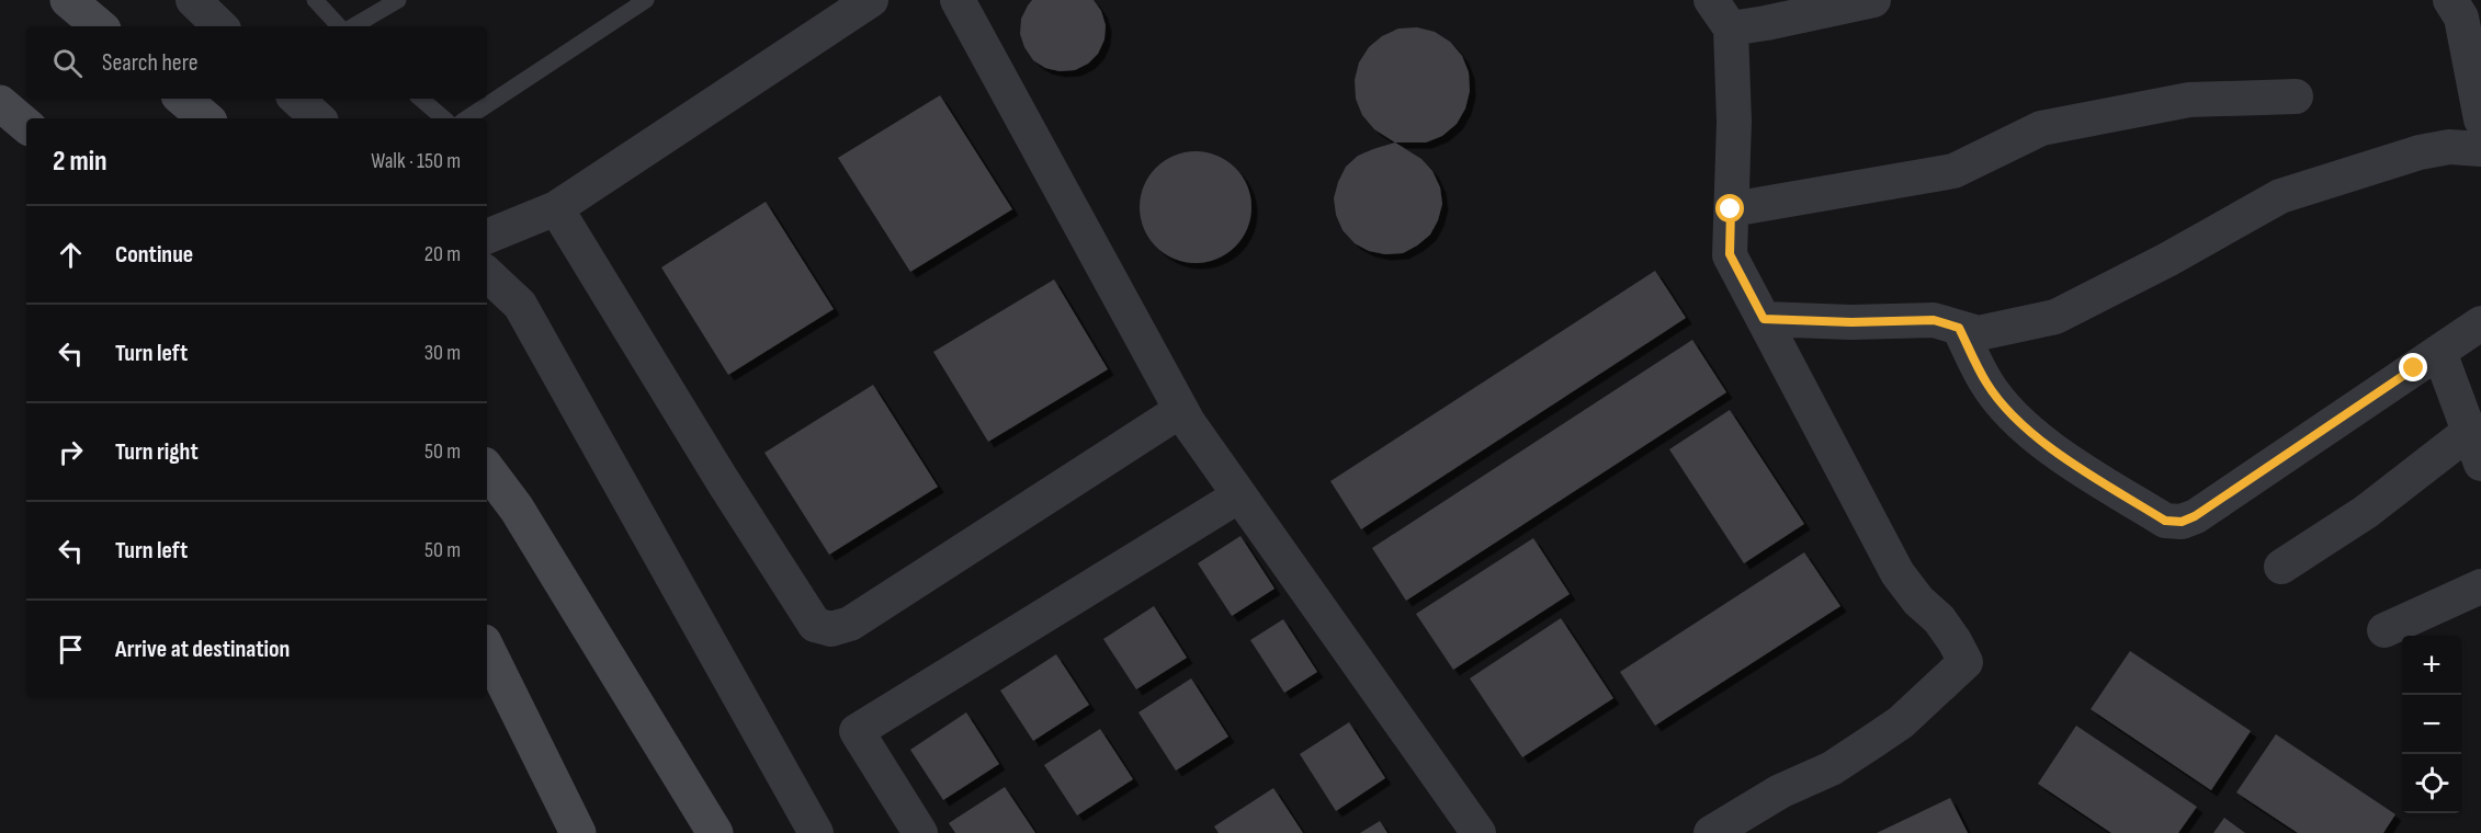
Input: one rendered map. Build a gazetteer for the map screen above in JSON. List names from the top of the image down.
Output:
{
  "page": {
    "search": "Search here",
    "heading": ["2 min", "Walk · 150 m"],
    "list": [
      ["Continue", "20 m"],
      ["Turn left", "30 m"],
      ["Turn right", "50 m"],
      ["Turn left", "50 m"],
      "Arrive at destination"
    ],
    "map_buttons": ["+", "−"]
  }
}
